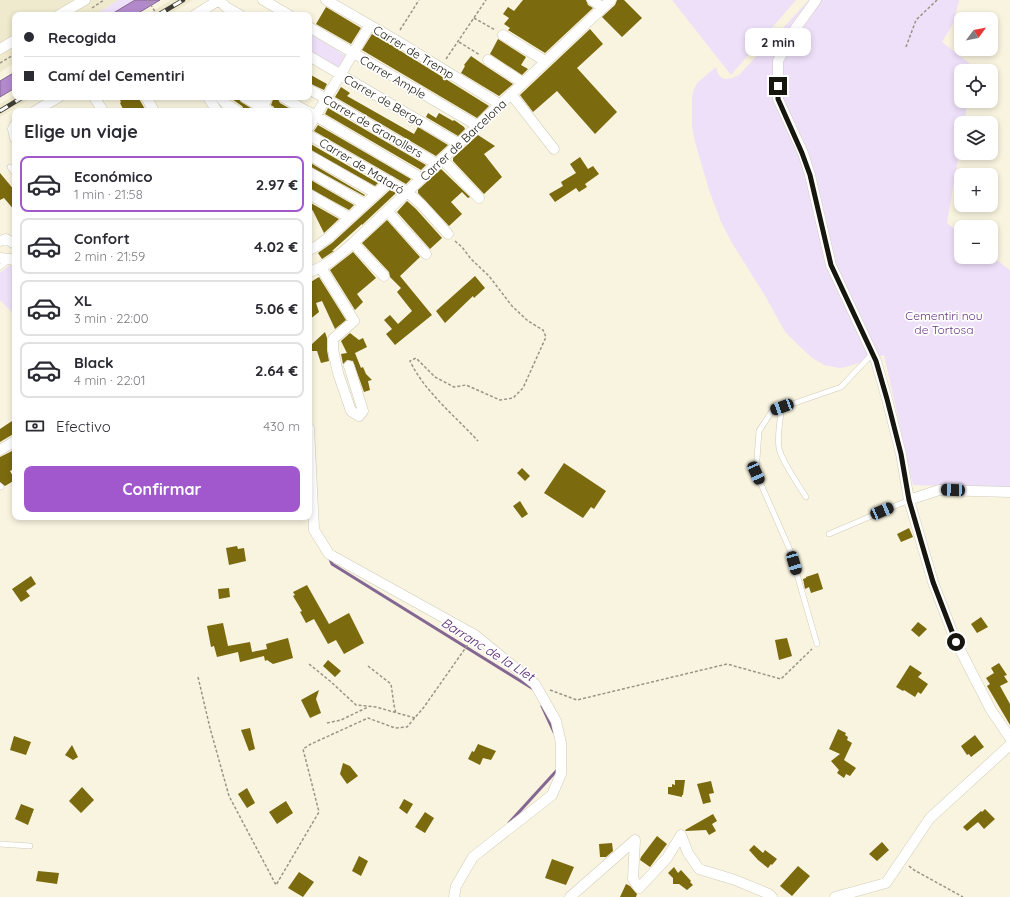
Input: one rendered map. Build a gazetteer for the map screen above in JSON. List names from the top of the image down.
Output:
{
  "streets": {
    "street": [
      "Carrer de Tremp",
      "Carrer Ample",
      "Carrer de Berga",
      "Carrer de Granollers",
      "Carrer de Barcelona",
      "Carrer de Mataró"
    ]
  },
  "crossings": [
    ["Carrer de Tremp", "Carrer de Barcelona"],
    ["Carrer Ample", "Carrer de Barcelona"],
    ["Carrer de Berga", "Carrer de Barcelona"],
    ["Carrer de Granollers", "Carrer de Barcelona"],
    ["Carrer de Barcelona", "Carrer de Mataró"]
  ],
  "water": ["Barranc de la Llet"],
  "parks": ["Cementiri nou de Tortosa"],
  "north": "top right",
  "page": {
    "map_buttons": ["+", "−"],
    "banner": ["Recogida", "Camí del Cementiri"],
    "bubble": "2 min",
    "heading": "Elige un viaje",
    "list": [
      {
        "name": "Económico",
        "note": "1 min · 21:58",
        "value": "2.97 €"
      },
      {
        "name": "Confort",
        "note": "2 min · 21:59",
        "value": "4.02 €"
      },
      {
        "name": "XL",
        "note": "3 min · 22:00",
        "value": "5.06 €"
      },
      {
        "name": "Black",
        "note": "4 min · 22:01",
        "value": "2.64 €"
      }
    ],
    "pay": ["Efectivo", "430 m"],
    "buttons": "Confirmar"
  }
}
